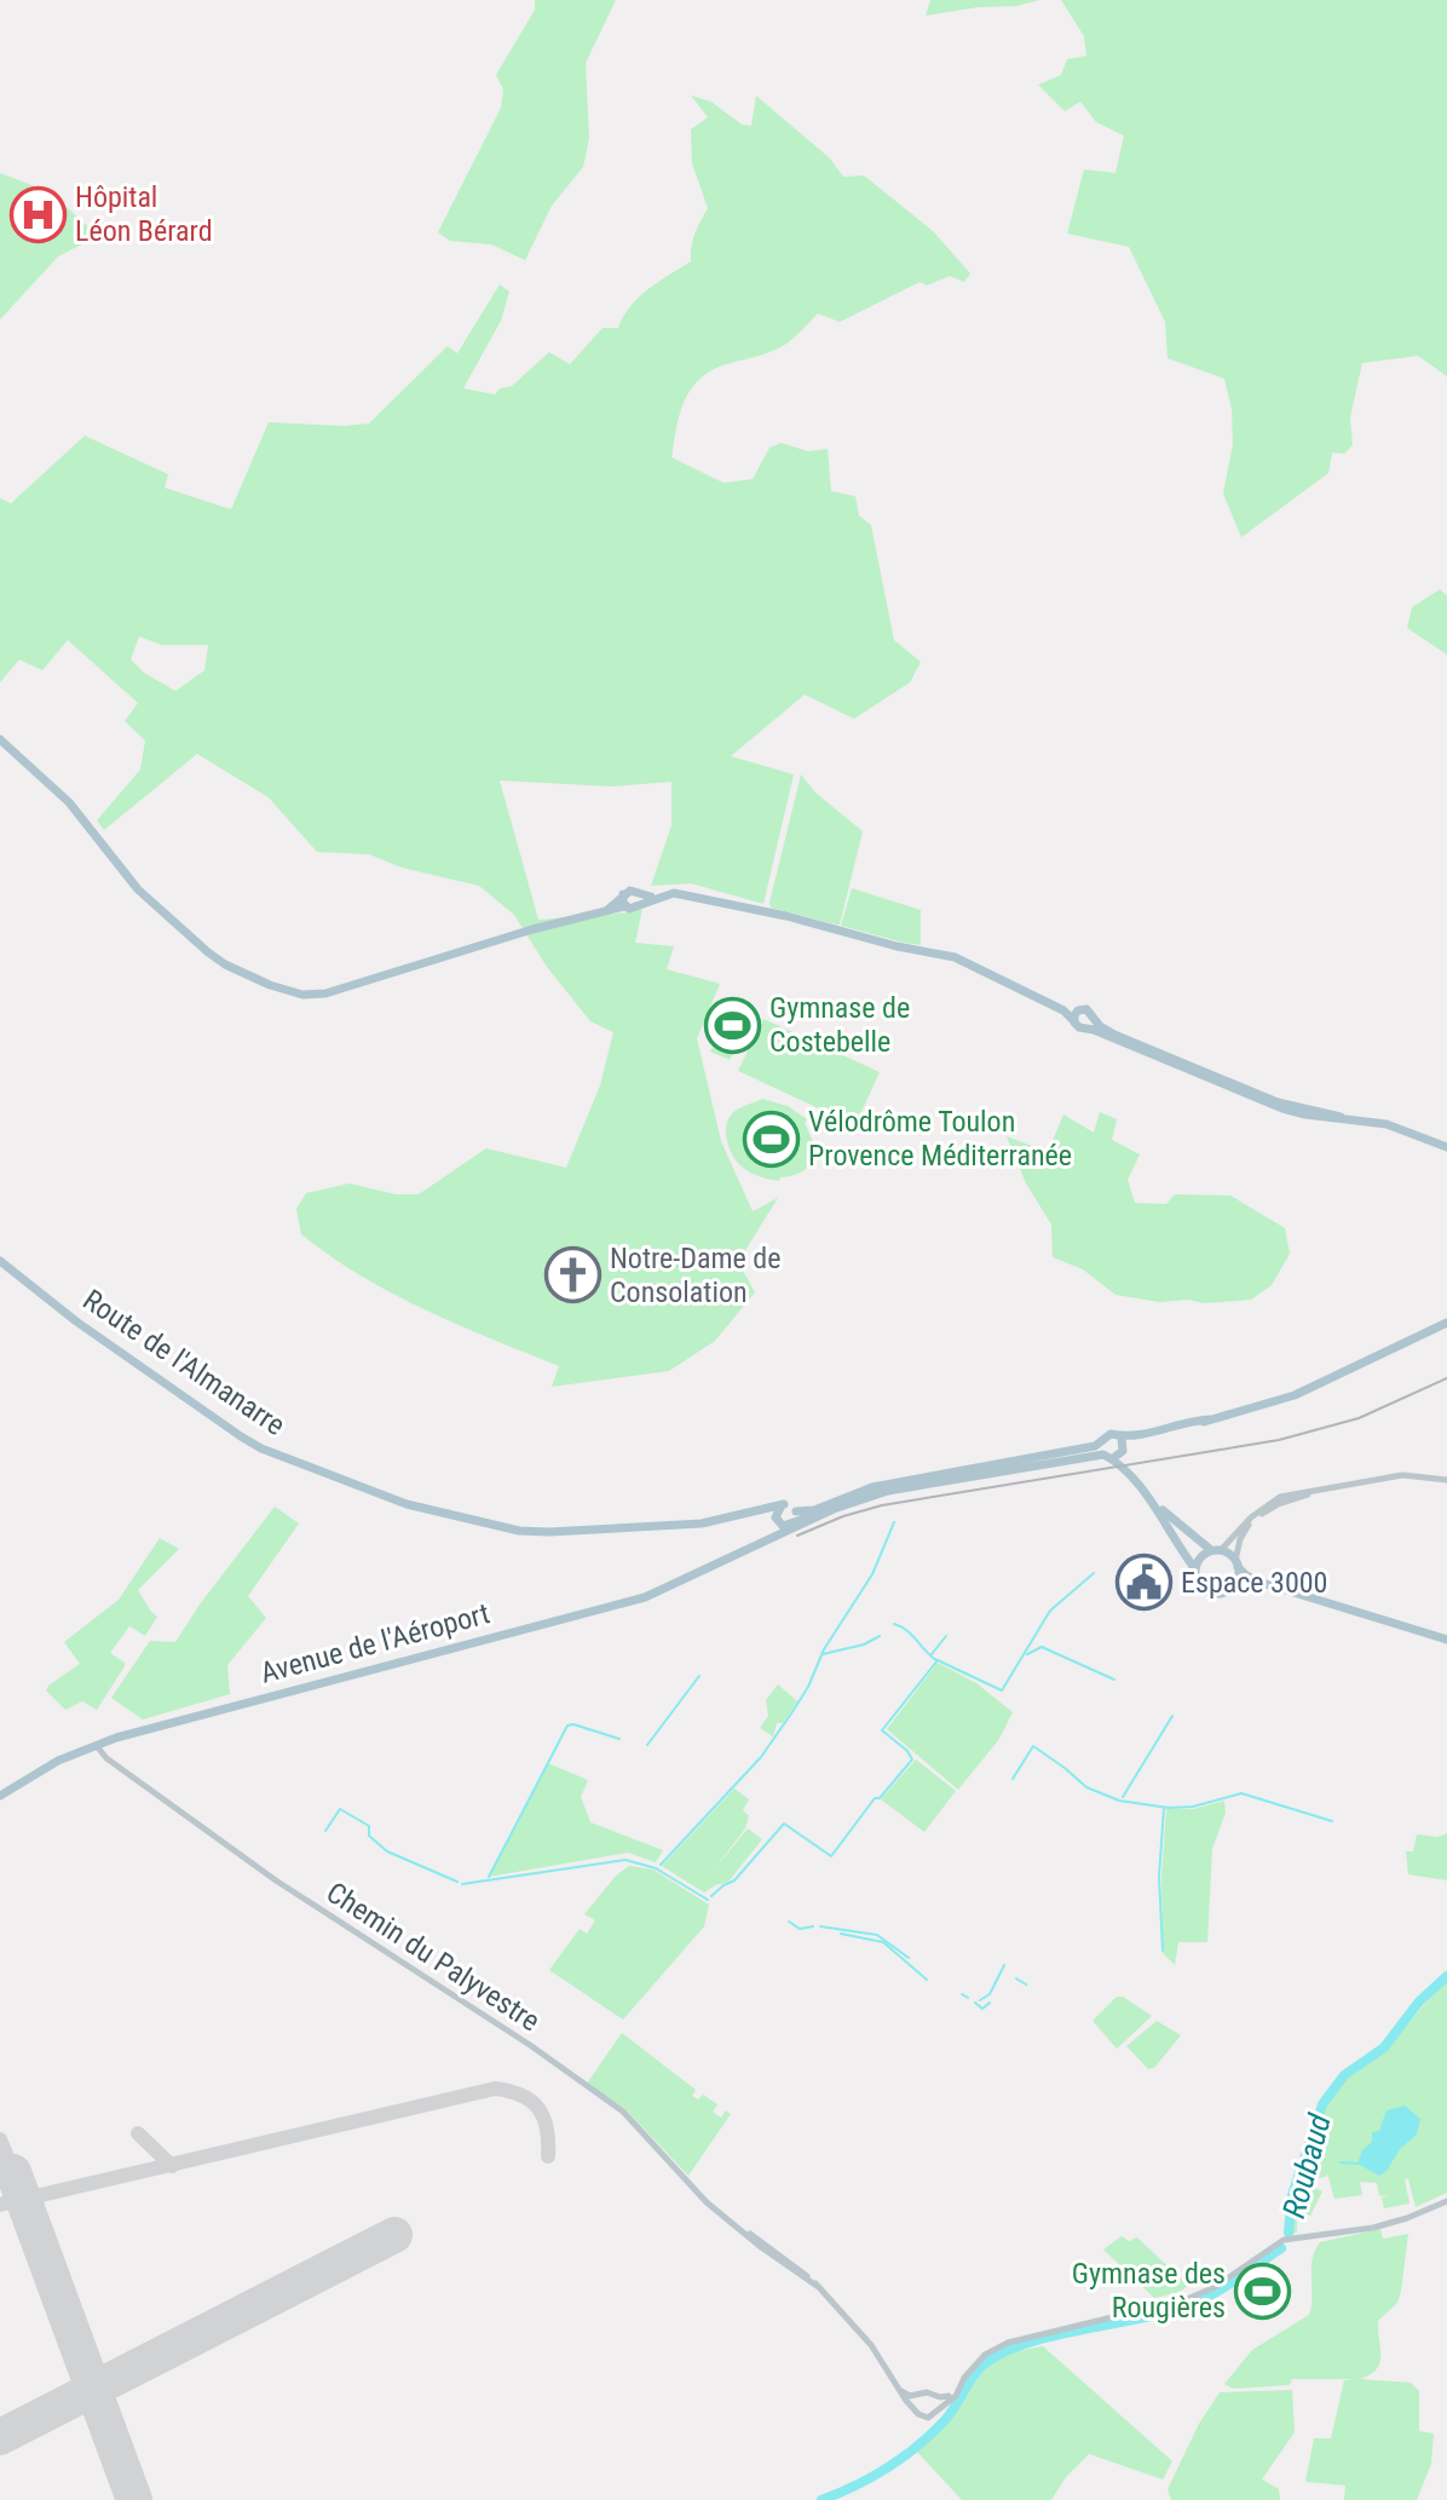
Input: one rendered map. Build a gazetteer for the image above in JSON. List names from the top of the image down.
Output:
{
  "streets": {
    "main road": ["Route de l'Almanarre", "Avenue de l'Aéroport"],
    "street": ["Chemin du Palyvestre"]
  },
  "crossings": [
    ["Avenue de l'Aéroport", "Chemin du Palyvestre"]
  ],
  "water": ["Roubaud"],
  "places": {
    "hospital": ["Hôpital Léon Bérard"],
    "sports": ["Gymnase de Costebelle", "Vélodrôme Toulon Provence Méditerranée", "Gymnase des Rougières"],
    "church": ["Notre-Dame de Consolation"],
    "public building": ["Espace 3000"]
  }
}
